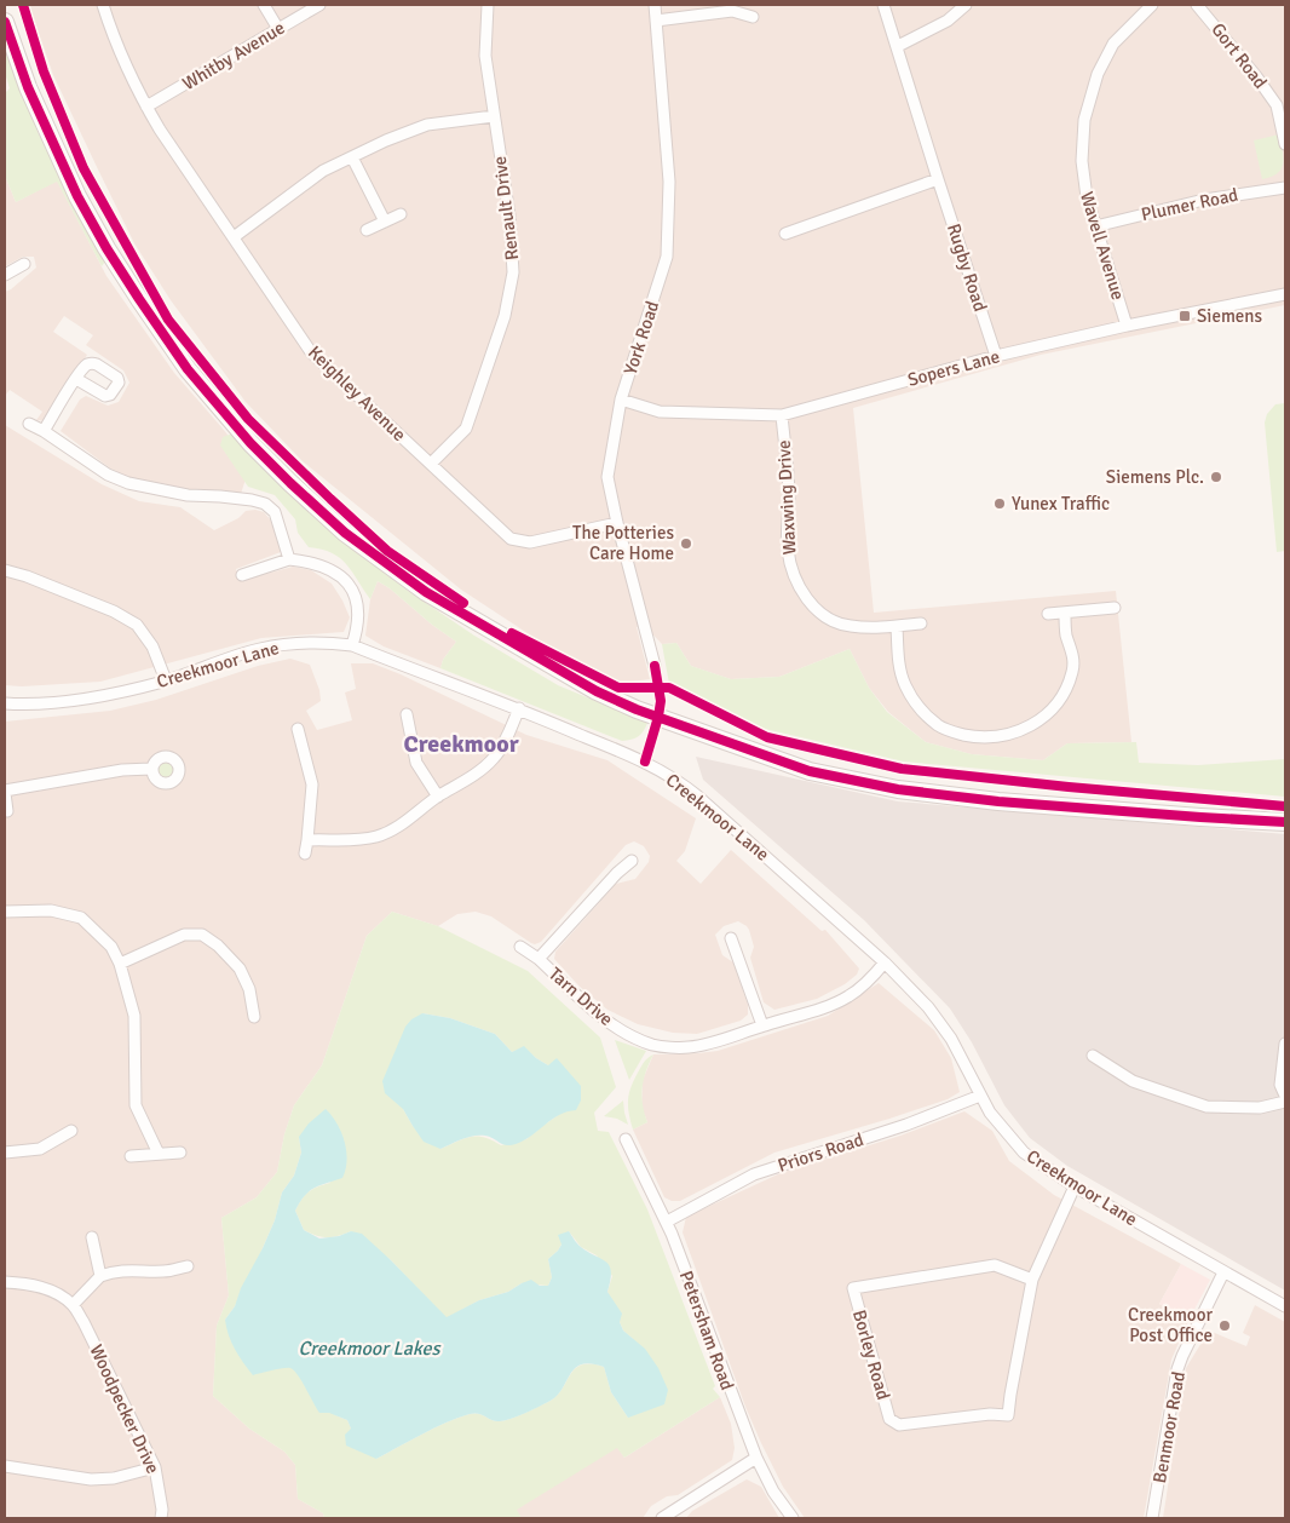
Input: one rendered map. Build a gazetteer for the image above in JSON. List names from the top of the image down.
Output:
{
  "streets": {
    "street": [
      "Whitby Avenue",
      "Gort Road",
      "Plumer Road",
      "Renault Drive",
      "Wavell Avenue",
      "Rugby Road",
      "York Road",
      "Sopers Lane",
      "Keighley Avenue",
      "Waxwing Drive",
      "Creekmoor Lane",
      "Tarn Drive",
      "Priors Road",
      "Petersham Road",
      "Borley Road",
      "Woodpecker Drive",
      "Benmoor Road"
    ]
  },
  "crossings": [
    ["Whitby Avenue", "Keighley Avenue"],
    ["Plumer Road", "Wavell Avenue"],
    ["Renault Drive", "Keighley Avenue"],
    ["Wavell Avenue", "Sopers Lane"],
    ["Rugby Road", "Sopers Lane"],
    ["York Road", "Sopers Lane"],
    ["York Road", "Keighley Avenue"],
    ["Sopers Lane", "Waxwing Drive"],
    ["Creekmoor Lane", "Tarn Drive"],
    ["Creekmoor Lane", "Priors Road"],
    ["Creekmoor Lane", "Borley Road"],
    ["Creekmoor Lane", "Benmoor Road"],
    ["Priors Road", "Petersham Road"]
  ],
  "districts": ["Creekmoor"],
  "water": ["Creekmoor Lakes"],
  "places": {
    "transit": ["Siemens"],
    "other": [
      "Siemens Plc.",
      "Yunex Traffic",
      "The Potteries Care Home",
      "Creekmoor Post Office"
    ]
  }
}
